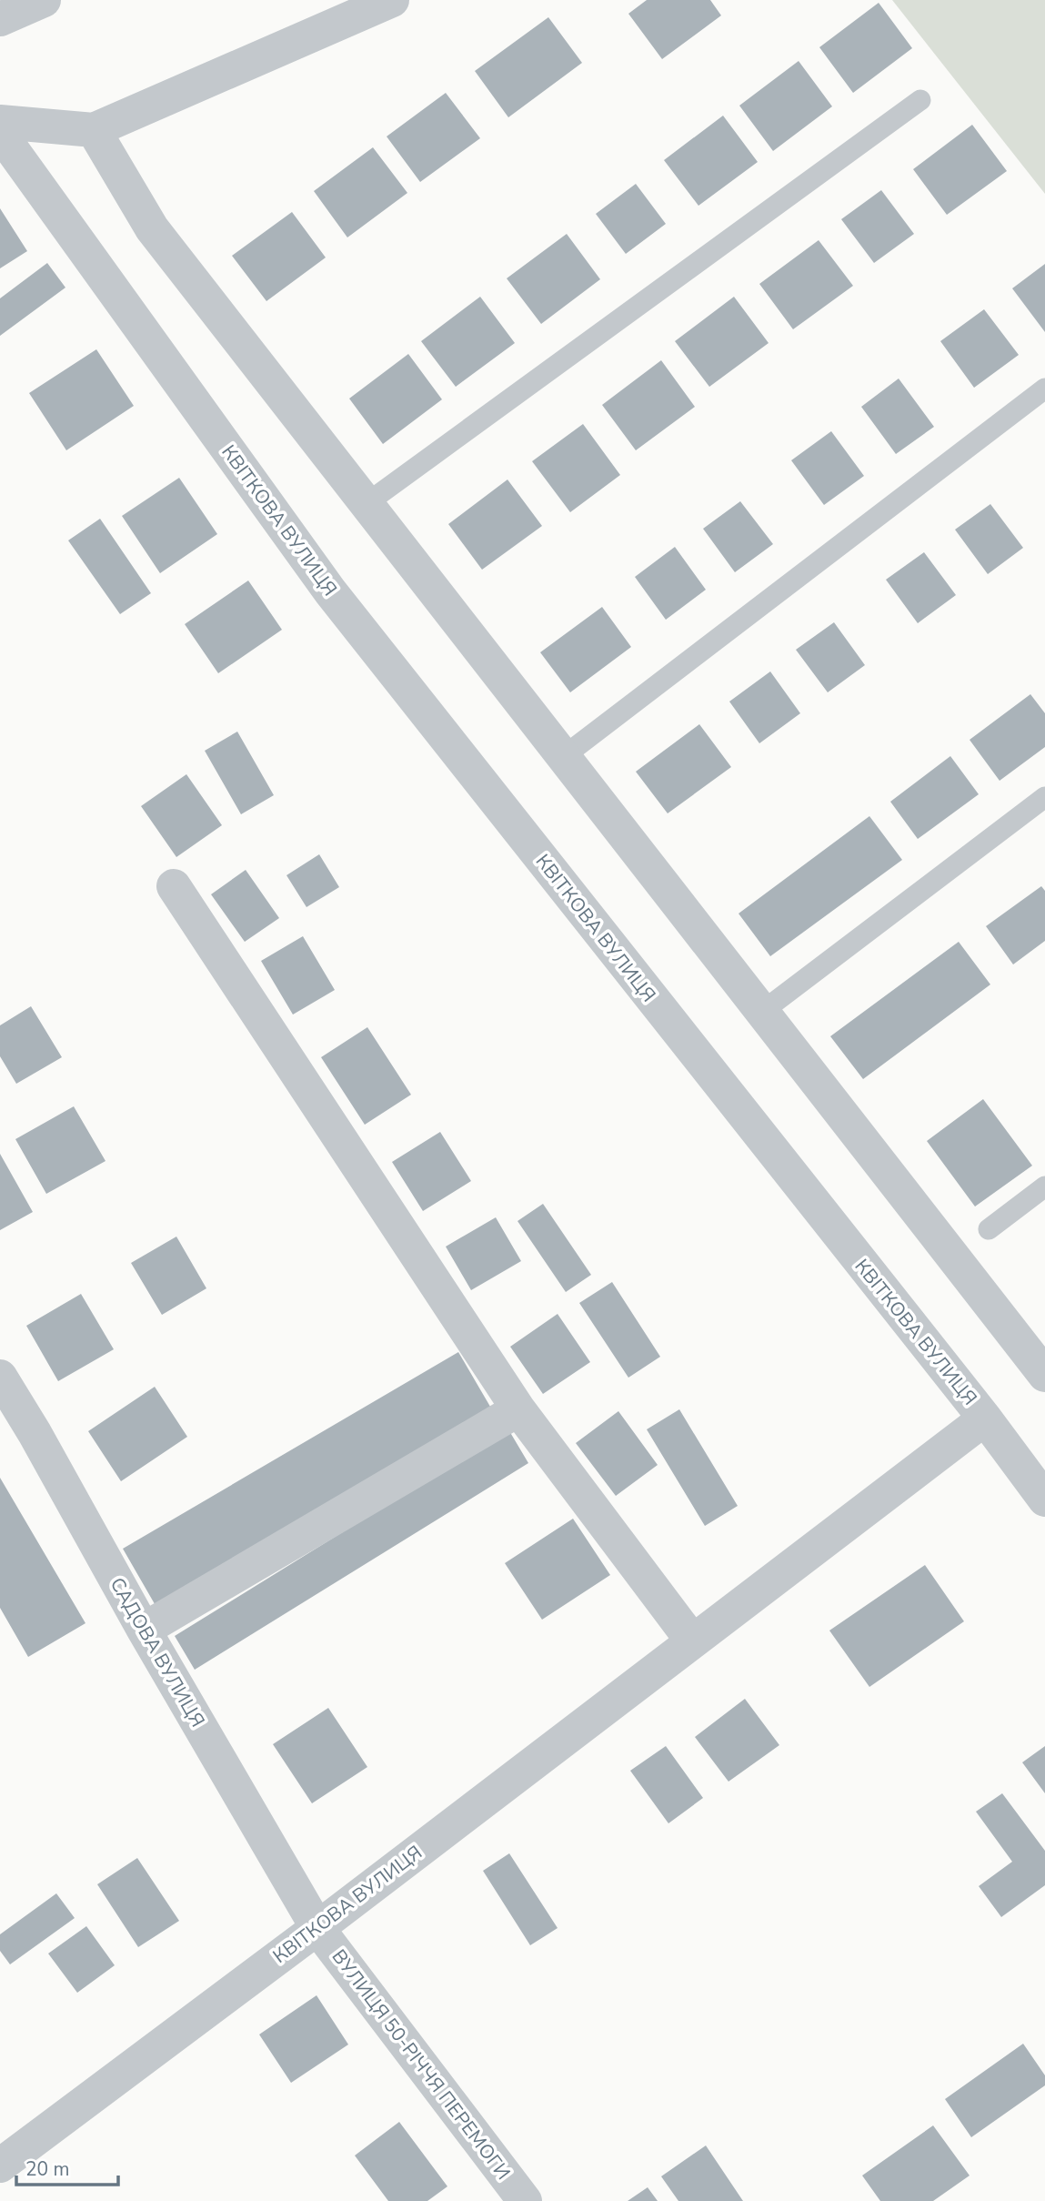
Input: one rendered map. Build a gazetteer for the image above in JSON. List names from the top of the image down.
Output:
{
  "streets": {
    "street": ["КВІТКОВА ВУЛИЦЯ", "САДОВА ВУЛИЦЯ", "ВУЛИЦЯ 50-РІЧЧЯ ПЕРЕМОГИ"]
  },
  "crossings": [
    ["КВІТКОВА ВУЛИЦЯ", "САДОВА ВУЛИЦЯ"],
    ["КВІТКОВА ВУЛИЦЯ", "ВУЛИЦЯ 50-РІЧЧЯ ПЕРЕМОГИ"],
    ["САДОВА ВУЛИЦЯ", "ВУЛИЦЯ 50-РІЧЧЯ ПЕРЕМОГИ"]
  ],
  "scale_bar": "20 m"
}
